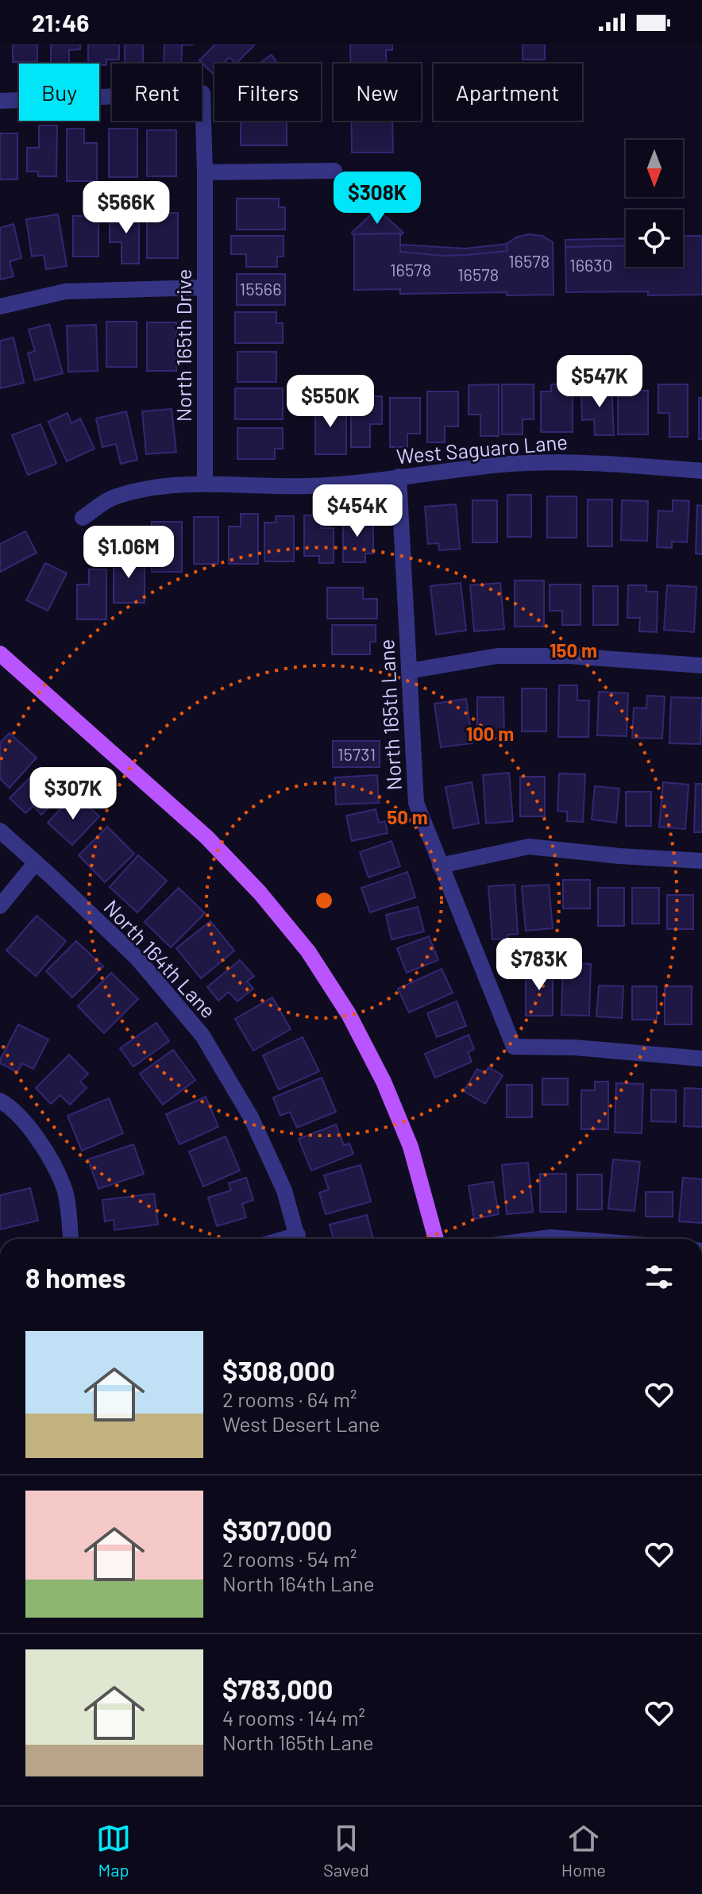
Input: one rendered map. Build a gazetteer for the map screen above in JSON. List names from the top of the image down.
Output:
{
  "streets": {
    "street": [
      "North 165th Drive",
      "West Saguaro Lane",
      "North 165th Lane",
      "North 164th Lane"
    ]
  },
  "crossings": [
    ["North 165th Drive", "West Saguaro Lane"],
    ["West Saguaro Lane", "North 165th Lane"]
  ],
  "house_numbers": [
    "16578",
    "16630",
    "16578",
    "16578",
    "15566",
    "15731"
  ],
  "north": "bottom",
  "page": {
    "status": "21:46",
    "chip": [
      "Buy",
      "Rent",
      "Filters",
      "New",
      "Apartment"
    ],
    "price": [
      "$308K",
      "$566K",
      "$547K",
      "$550K",
      "$454K",
      "$1.06M",
      "$307K",
      "$783K"
    ],
    "heading": "8 homes",
    "list": [
      {
        "name": "$308,000",
        "note": "2 rooms · 64 m² · West Desert Lane"
      },
      {
        "name": "$307,000",
        "note": "2 rooms · 54 m² · North 164th Lane"
      },
      {
        "name": "$783,000",
        "note": "4 rooms · 144 m² · North 165th Lane"
      }
    ],
    "tabs": ["Map", "Saved", "Home"]
  },
  "rings": ["150 m", "100 m", "50 m"]
}
